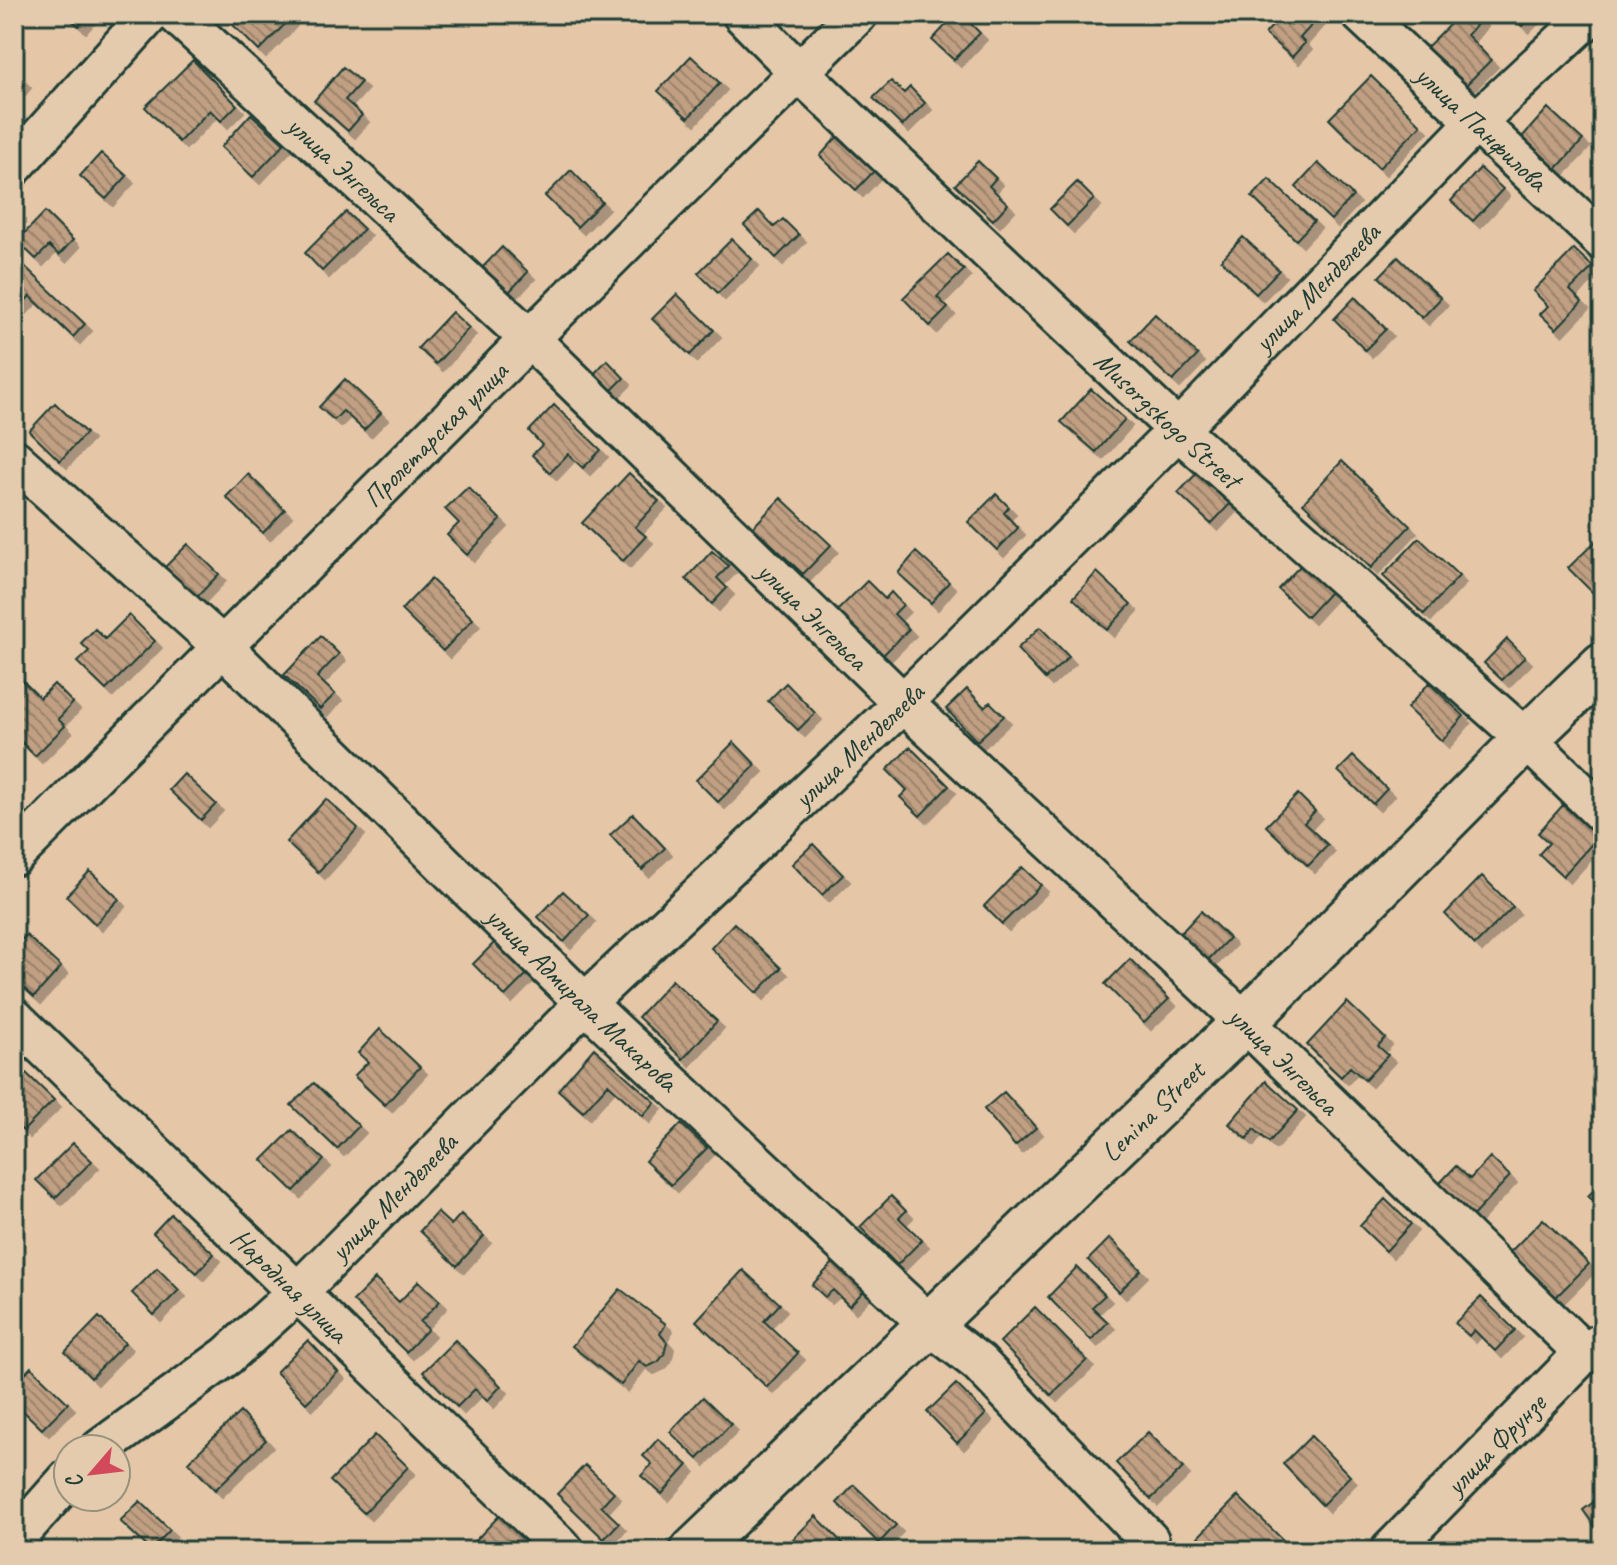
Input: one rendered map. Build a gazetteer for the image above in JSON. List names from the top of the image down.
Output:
{
  "streets": {
    "street": [
      "улица Панфилова",
      "улица Энгельса",
      "улица Менделеева",
      "Musorgskogo Street",
      "Пролетарская улица",
      "улица Адмирала Макарова",
      "Lenina Street",
      "Народная улица",
      "улица Фрунзе"
    ]
  },
  "crossings": [
    ["улица Панфилова", "улица Менделеева"],
    ["улица Энгельса", "улица Менделеева"],
    ["улица Энгельса", "Пролетарская улица"],
    ["улица Энгельса", "Lenina Street"],
    ["улица Энгельса", "улица Фрунзе"],
    ["улица Менделеева", "Musorgskogo Street"],
    ["улица Менделеева", "улица Адмирала Макарова"],
    ["улица Менделеева", "Народная улица"],
    ["Musorgskogo Street", "Пролетарская улица"],
    ["Musorgskogo Street", "Lenina Street"],
    ["Пролетарская улица", "улица Адмирала Макарова"],
    ["улица Адмирала Макарова", "Lenina Street"]
  ],
  "north": "bottom left"
}
